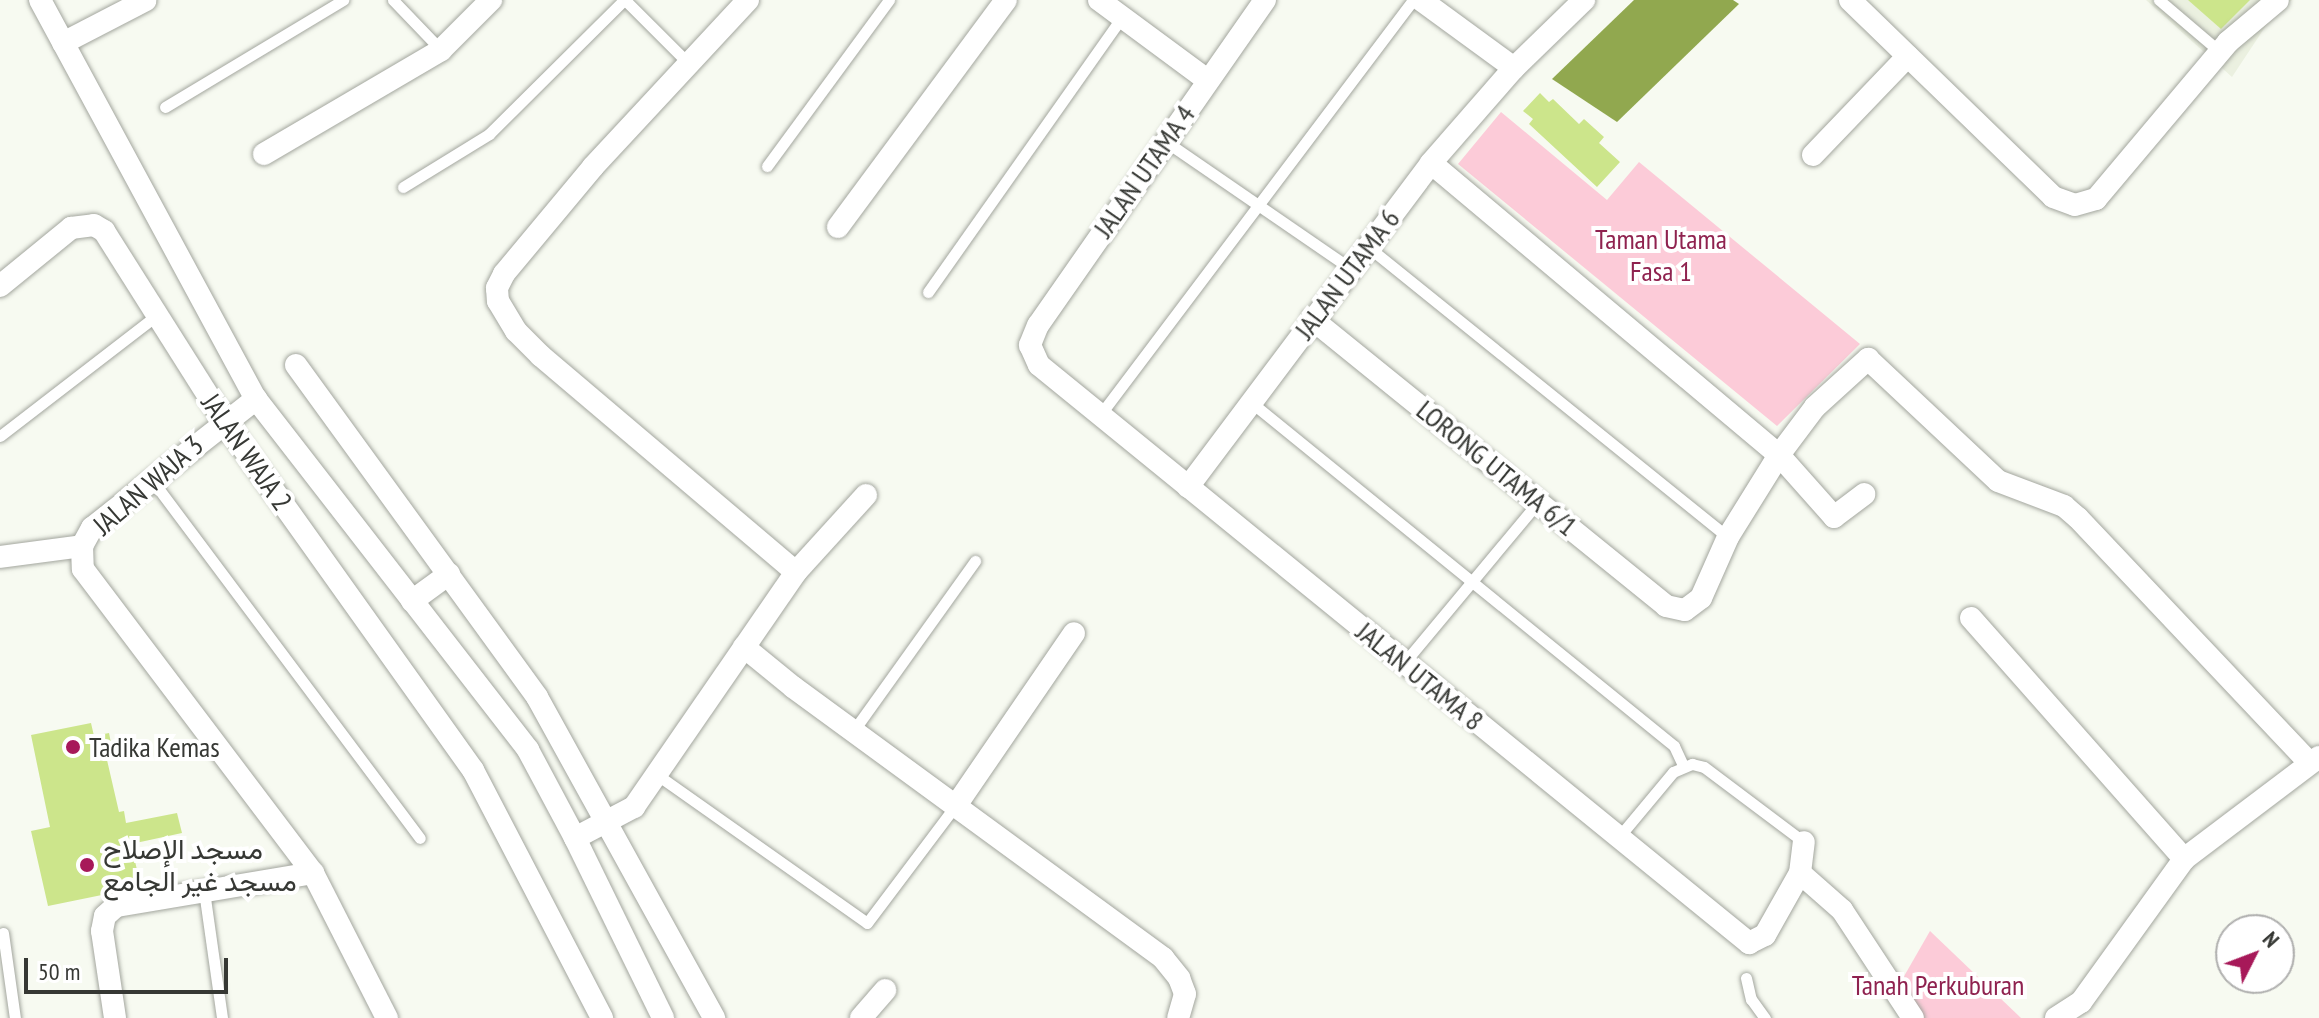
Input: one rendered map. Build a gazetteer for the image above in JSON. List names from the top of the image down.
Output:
{
  "streets": {
    "street": [
      "JALAN UTAMA 4",
      "JALAN UTAMA 6",
      "JALAN WAJA 2",
      "LORONG UTAMA 6/1",
      "JALAN WAJA 3",
      "JALAN UTAMA 8"
    ]
  },
  "crossings": [
    ["JALAN UTAMA 4", "JALAN UTAMA 8"],
    ["JALAN UTAMA 6", "LORONG UTAMA 6/1"],
    ["JALAN UTAMA 6", "JALAN UTAMA 8"],
    ["JALAN WAJA 2", "JALAN WAJA 3"]
  ],
  "parks": ["Taman Utama Fasa 1", "Tanah Perkuburan"],
  "places": ["Tadika Kemas", "مسجد الإصلاح مسجد غير الجامع"],
  "scale_bar": "50 m",
  "north": "top right"
}
